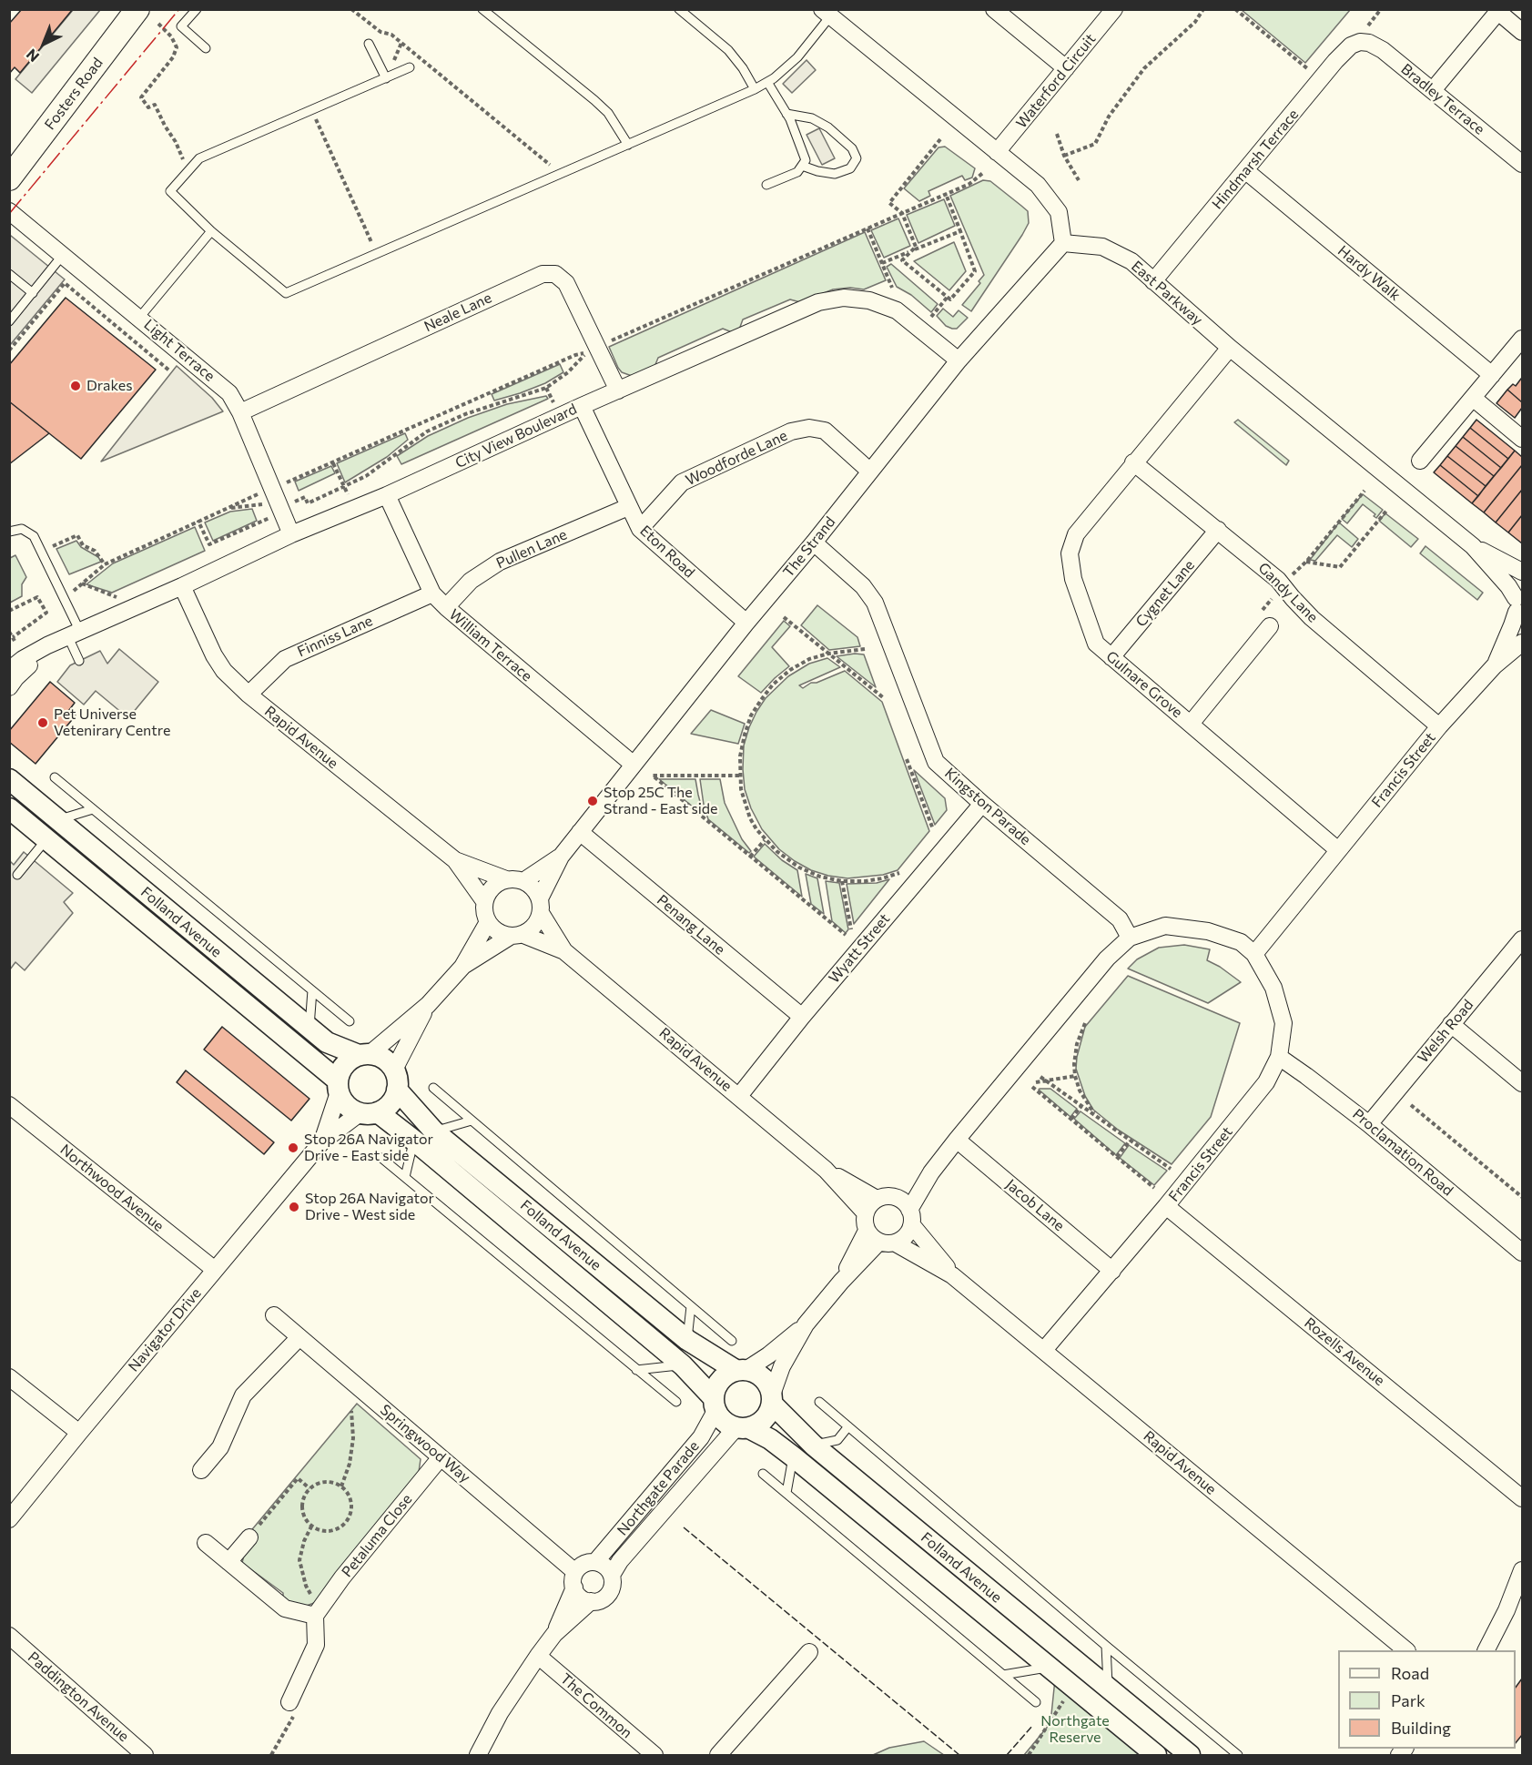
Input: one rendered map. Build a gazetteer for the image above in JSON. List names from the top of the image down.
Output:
{
  "streets": {
    "main road": ["Fosters Road"],
    "street": [
      "Waterford Circuit",
      "Bradley Terrace",
      "Hindmarsh Terrace",
      "Hardy Walk",
      "East Parkway",
      "Neale Lane",
      "Light Terrace",
      "City View Boulevard",
      "Woodforde Lane",
      "The Strand",
      "Pullen Lane",
      "Eton Road",
      "Gandy Lane",
      "Cygnet Lane",
      "Finniss Lane",
      "William Terrace",
      "Gulnare Grove",
      "Rapid Avenue",
      "Francis Street",
      "Kingston Parade",
      "Folland Avenue",
      "Penang Lane",
      "Wyatt Street",
      "Welsh Road",
      "Proclamation Road",
      "Northwood Avenue",
      "Jacob Lane",
      "Navigator Drive",
      "Rozells Avenue",
      "Springwood Way",
      "Northgate Parade",
      "Petaluma Close",
      "Paddington Avenue",
      "The Common"
    ]
  },
  "crossings": [
    ["Bradley Terrace", "Hindmarsh Terrace"],
    ["Hindmarsh Terrace", "Hardy Walk"],
    ["Hindmarsh Terrace", "East Parkway"],
    ["East Parkway", "The Strand"],
    ["East Parkway", "Gulnare Grove"],
    ["East Parkway", "Francis Street"],
    ["Neale Lane", "Light Terrace"],
    ["Neale Lane", "City View Boulevard"],
    ["Light Terrace", "City View Boulevard"],
    ["City View Boulevard", "The Strand"],
    ["City View Boulevard", "Eton Road"],
    ["City View Boulevard", "William Terrace"],
    ["City View Boulevard", "Rapid Avenue"],
    ["Woodforde Lane", "The Strand"],
    ["Woodforde Lane", "Eton Road"],
    ["The Strand", "Eton Road"],
    ["The Strand", "William Terrace"],
    ["The Strand", "Rapid Avenue"],
    ["The Strand", "Kingston Parade"],
    ["The Strand", "Penang Lane"],
    ["Pullen Lane", "Eton Road"],
    ["Pullen Lane", "William Terrace"],
    ["Gandy Lane", "Cygnet Lane"],
    ["Gandy Lane", "Gulnare Grove"],
    ["Gandy Lane", "Francis Street"],
    ["Cygnet Lane", "Gulnare Grove"],
    ["Finniss Lane", "William Terrace"],
    ["Finniss Lane", "Rapid Avenue"],
    ["Gulnare Grove", "Francis Street"],
    ["Rapid Avenue", "Francis Street"],
    ["Rapid Avenue", "Wyatt Street"],
    ["Francis Street", "Kingston Parade"],
    ["Francis Street", "Proclamation Road"],
    ["Francis Street", "Jacob Lane"],
    ["Francis Street", "Rozells Avenue"],
    ["Kingston Parade", "Wyatt Street"],
    ["Folland Avenue", "Navigator Drive"],
    ["Folland Avenue", "Northgate Parade"],
    ["Penang Lane", "Wyatt Street"],
    ["Welsh Road", "Proclamation Road"],
    ["Northwood Avenue", "Navigator Drive"],
    ["Springwood Way", "Northgate Parade"],
    ["Springwood Way", "Petaluma Close"]
  ],
  "parks": ["Northgate Reserve"],
  "places": [
    "Drakes",
    "Pet Universe Vetenirary Centre",
    "Stop 25C The Strand - East side",
    "Stop 26A Navigator Drive - East side",
    "Stop 26A Navigator Drive - West side"
  ],
  "legend": ["Road", "Park", "Building"],
  "north": "bottom left"
}
